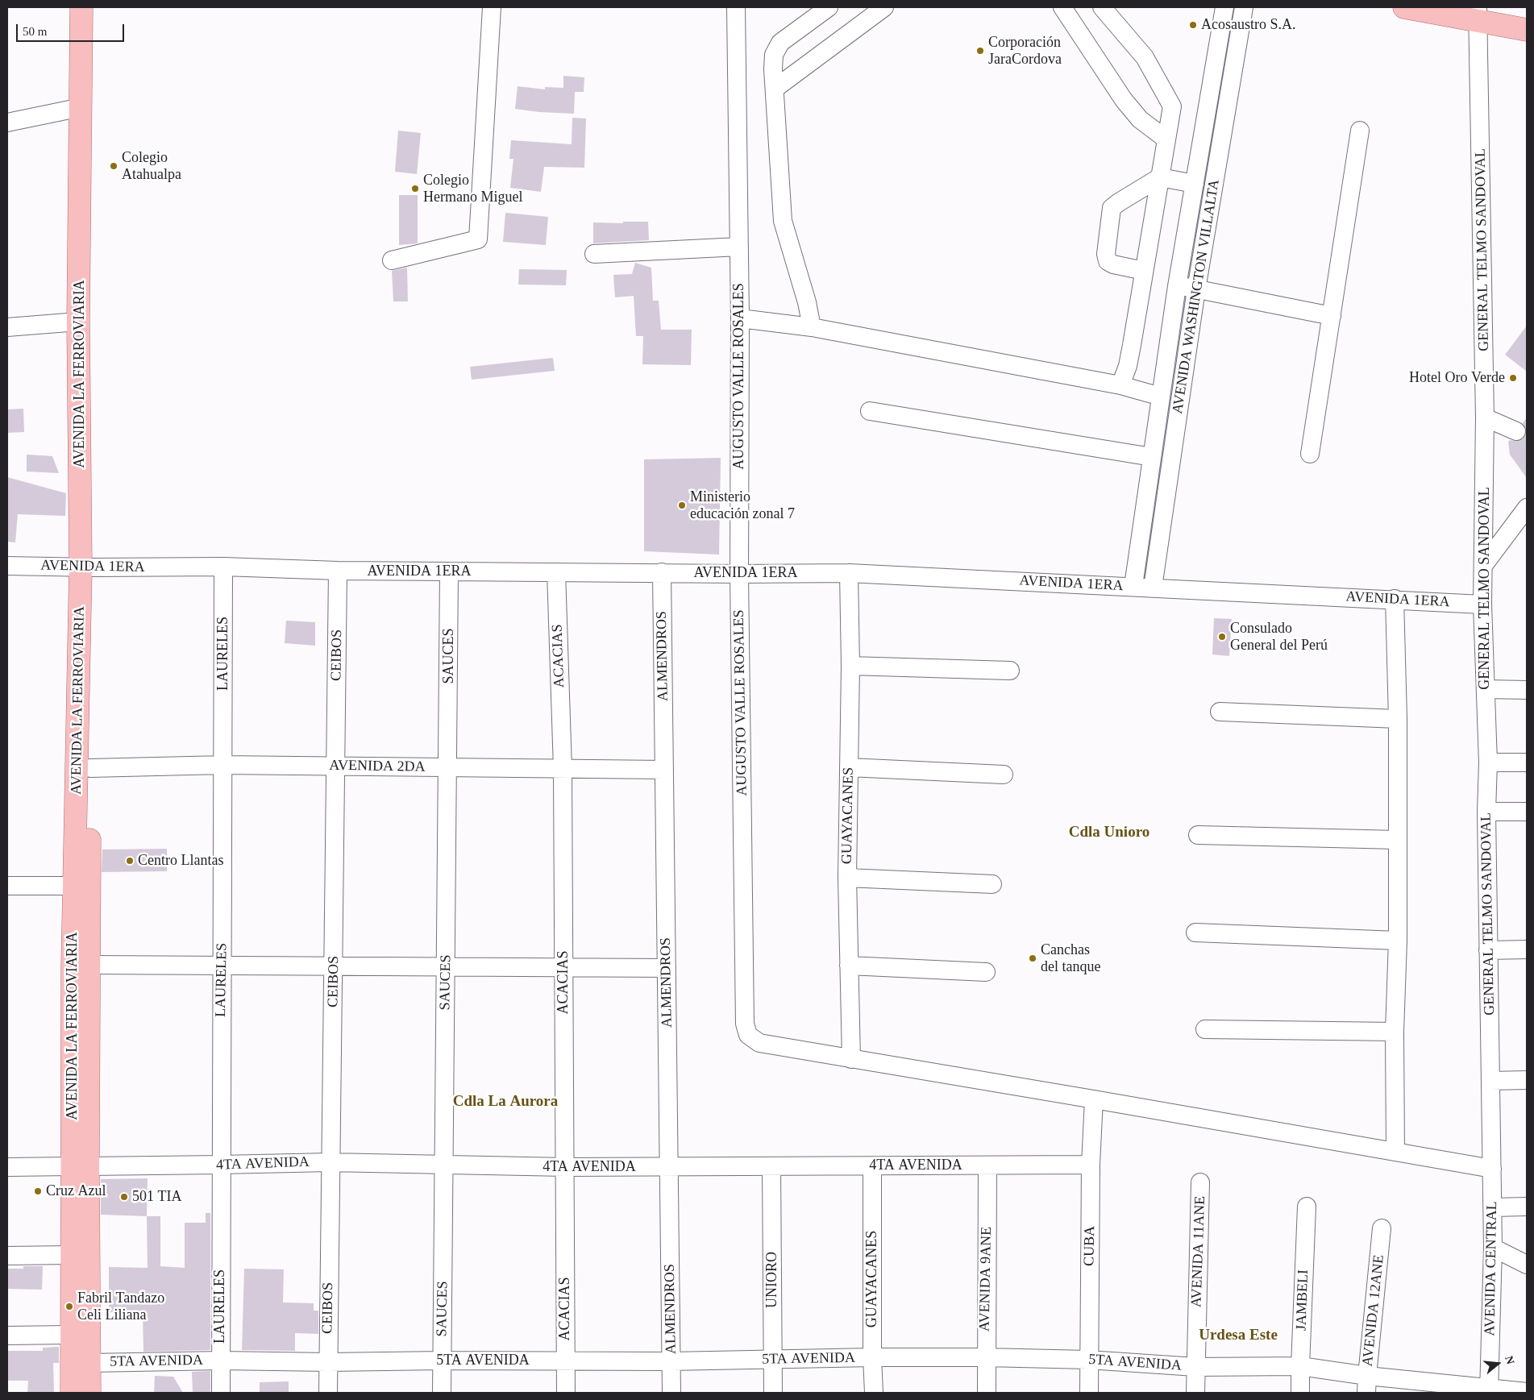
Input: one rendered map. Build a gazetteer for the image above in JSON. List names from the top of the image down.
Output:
{
  "streets": {
    "main road": ["AVENIDA LA FERROVIARIA"],
    "street": [
      "GENERAL TELMO SANDOVAL",
      "AVENIDA WASHINGTON VILLALTA",
      "AUGUSTO VALLE ROSALES",
      "AVENIDA 1ERA",
      "LAURELES",
      "CEIBOS",
      "SAUCES",
      "ACACIAS",
      "ALMENDROS",
      "AVENIDA 2DA",
      "GUAYACANES",
      "4TA AVENIDA",
      "CUBA",
      "AVENIDA 11ANE",
      "AVENIDA CENTRAL",
      "AVENIDA 9ANE",
      "UNIORO",
      "JAMBELI",
      "AVENIDA 12ANE",
      "5TA AVENIDA"
    ]
  },
  "crossings": [
    ["GENERAL TELMO SANDOVAL", "AVENIDA 1ERA"],
    ["GENERAL TELMO SANDOVAL", "AVENIDA CENTRAL"],
    ["AVENIDA WASHINGTON VILLALTA", "AVENIDA 1ERA"],
    ["AVENIDA LA FERROVIARIA", "AVENIDA 1ERA"],
    ["AVENIDA LA FERROVIARIA", "AVENIDA 2DA"],
    ["AVENIDA LA FERROVIARIA", "4TA AVENIDA"],
    ["AVENIDA LA FERROVIARIA", "5TA AVENIDA"],
    ["AUGUSTO VALLE ROSALES", "AVENIDA 1ERA"],
    ["AUGUSTO VALLE ROSALES", "GUAYACANES"],
    ["AVENIDA 1ERA", "LAURELES"],
    ["AVENIDA 1ERA", "CEIBOS"],
    ["AVENIDA 1ERA", "SAUCES"],
    ["AVENIDA 1ERA", "ACACIAS"],
    ["AVENIDA 1ERA", "ALMENDROS"],
    ["AVENIDA 1ERA", "GUAYACANES"],
    ["LAURELES", "AVENIDA 2DA"],
    ["LAURELES", "4TA AVENIDA"],
    ["LAURELES", "5TA AVENIDA"],
    ["CEIBOS", "AVENIDA 2DA"],
    ["CEIBOS", "4TA AVENIDA"],
    ["CEIBOS", "5TA AVENIDA"],
    ["SAUCES", "AVENIDA 2DA"],
    ["SAUCES", "4TA AVENIDA"],
    ["SAUCES", "5TA AVENIDA"],
    ["ACACIAS", "AVENIDA 2DA"],
    ["ACACIAS", "4TA AVENIDA"],
    ["ACACIAS", "5TA AVENIDA"],
    ["ALMENDROS", "AVENIDA 2DA"],
    ["ALMENDROS", "4TA AVENIDA"],
    ["ALMENDROS", "5TA AVENIDA"],
    ["GUAYACANES", "4TA AVENIDA"],
    ["GUAYACANES", "5TA AVENIDA"],
    ["4TA AVENIDA", "CUBA"],
    ["4TA AVENIDA", "AVENIDA 9ANE"],
    ["4TA AVENIDA", "UNIORO"],
    ["CUBA", "5TA AVENIDA"],
    ["AVENIDA 11ANE", "5TA AVENIDA"],
    ["AVENIDA CENTRAL", "5TA AVENIDA"],
    ["AVENIDA 9ANE", "5TA AVENIDA"],
    ["UNIORO", "5TA AVENIDA"],
    ["JAMBELI", "5TA AVENIDA"],
    ["AVENIDA 12ANE", "5TA AVENIDA"]
  ],
  "districts": ["Cdla Unioro", "Cdla La Aurora", "Urdesa Este"],
  "places": [
    "Acosaustro S.A.",
    "Corporación JaraCordova",
    "Colegio Atahualpa",
    "Colegio Hermano Miguel",
    "Hotel Oro Verde",
    "Ministerio educación zonal 7",
    "Consulado General del Perú",
    "Centro Llantas",
    "Canchas del tanque",
    "Cruz Azul",
    "501 TIA",
    "Fabril Tandazo Celi Liliana"
  ],
  "scale_bar": "50 m",
  "north": "right"
}
